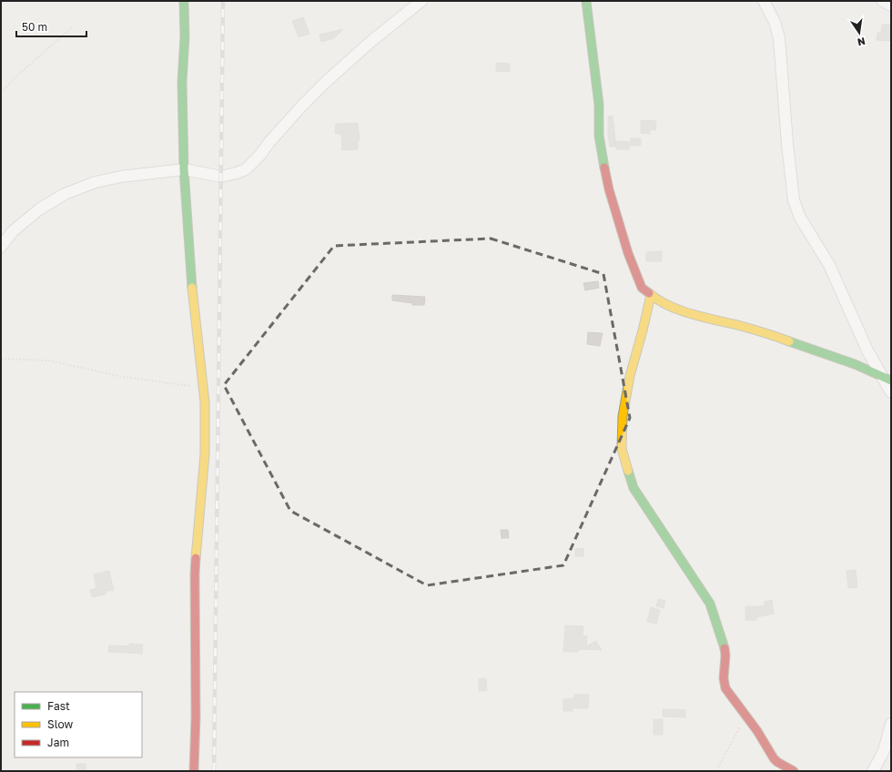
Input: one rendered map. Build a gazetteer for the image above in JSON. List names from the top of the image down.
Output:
{
  "legend": ["Fast", "Slow", "Jam"],
  "scale_bar": "50 m",
  "north": "bottom"
}
